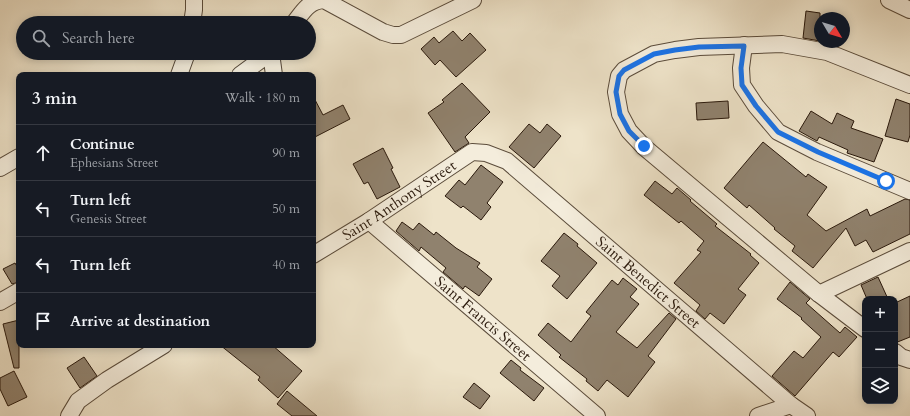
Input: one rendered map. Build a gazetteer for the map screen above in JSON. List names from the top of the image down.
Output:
{
  "streets": {
    "street": ["Saint Anthony Street", "Saint Benedict Street", "Saint Francis Street"]
  },
  "crossings": [
    ["Saint Anthony Street", "Saint Benedict Street"],
    ["Saint Anthony Street", "Saint Francis Street"]
  ],
  "north": "bottom right",
  "page": {
    "search": "Search here",
    "heading": ["3 min", "Walk · 180 m"],
    "list": [
      ["Continue", "Ephesians Street", "90 m"],
      ["Turn left", "Genesis Street", "50 m"],
      ["Turn left", "40 m"],
      "Arrive at destination"
    ],
    "map_buttons": ["+", "−"]
  }
}
